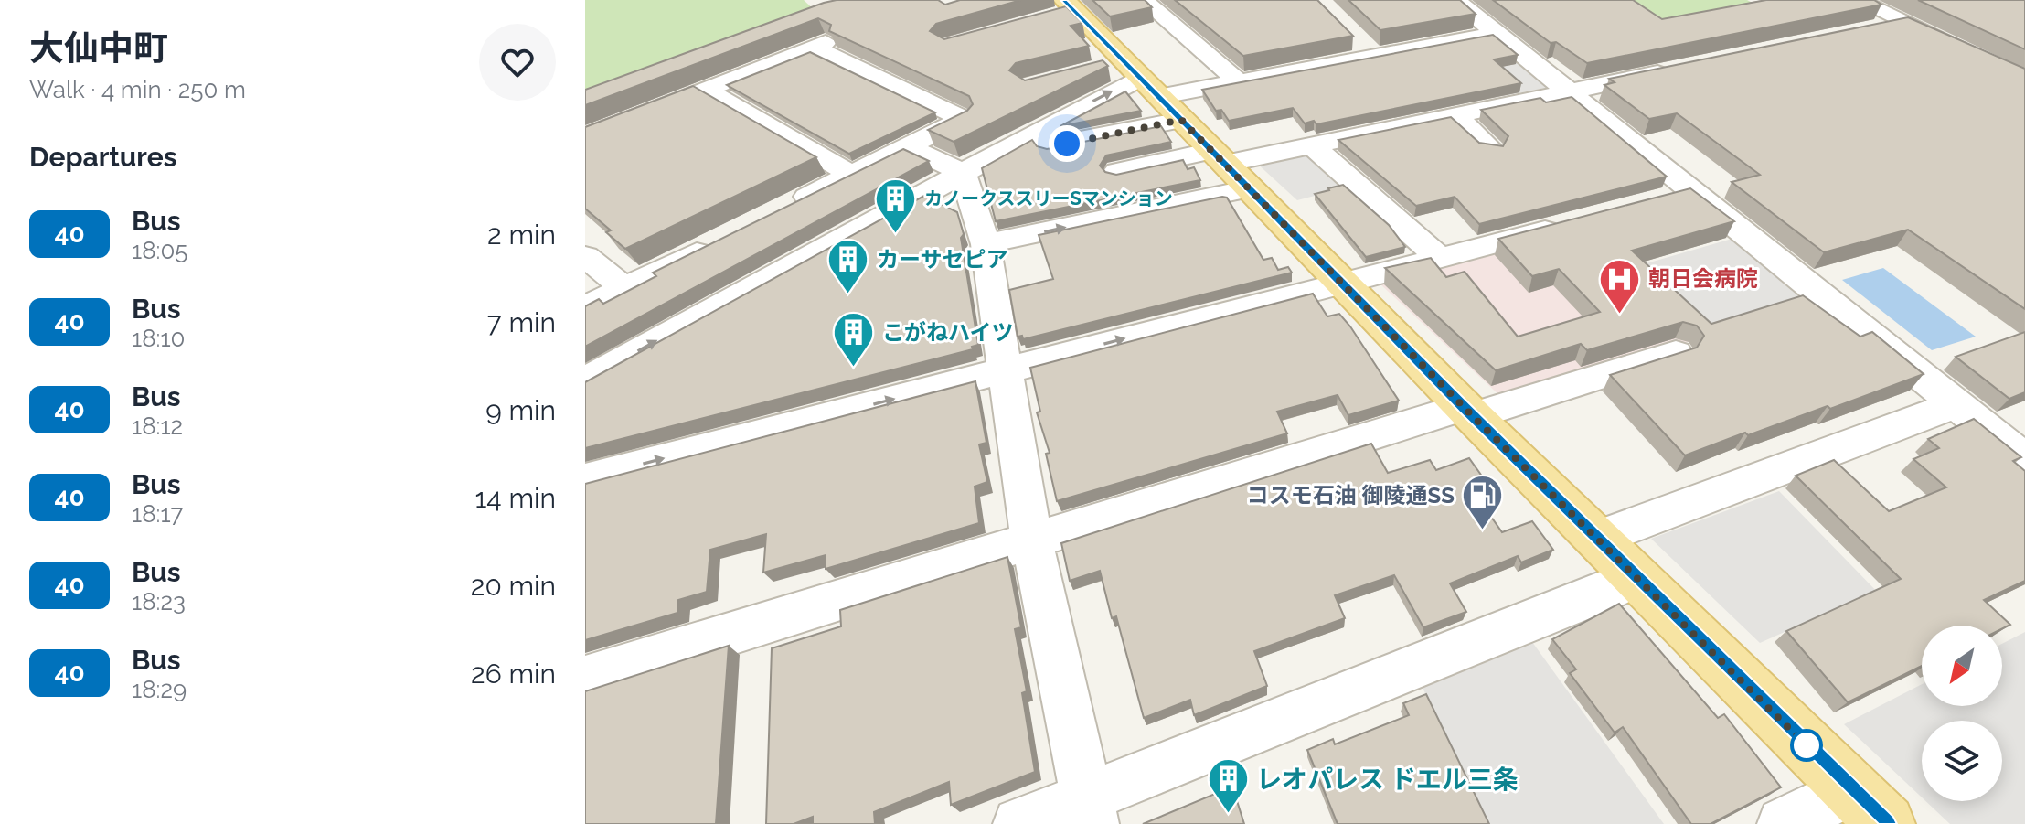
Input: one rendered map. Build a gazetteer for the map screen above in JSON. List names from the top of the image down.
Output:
{
  "places": {
    "building": [
      "カノークススリーSマンション",
      "カーサセピア",
      "こがねハイツ",
      "レオパレス ドエル三条"
    ],
    "hospital": ["朝日会病院"],
    "fuel station": ["コスモ石油 御陵通SS"]
  },
  "lines": ["bus line 40"],
  "north": "bottom left",
  "page": {
    "heading": [
      ["大仙中町", "Walk · 4 min · 250 m"],
      "Departures"
    ],
    "list": [
      {
        "mark": "40",
        "name": "Bus",
        "note": "18:05",
        "value": "2 min"
      },
      {
        "mark": "40",
        "name": "Bus",
        "note": "18:10",
        "value": "7 min"
      },
      {
        "mark": "40",
        "name": "Bus",
        "note": "18:12",
        "value": "9 min"
      },
      {
        "mark": "40",
        "name": "Bus",
        "note": "18:17",
        "value": "14 min"
      },
      {
        "mark": "40",
        "name": "Bus",
        "note": "18:23",
        "value": "20 min"
      },
      {
        "mark": "40",
        "name": "Bus",
        "note": "18:29",
        "value": "26 min"
      }
    ]
  }
}
